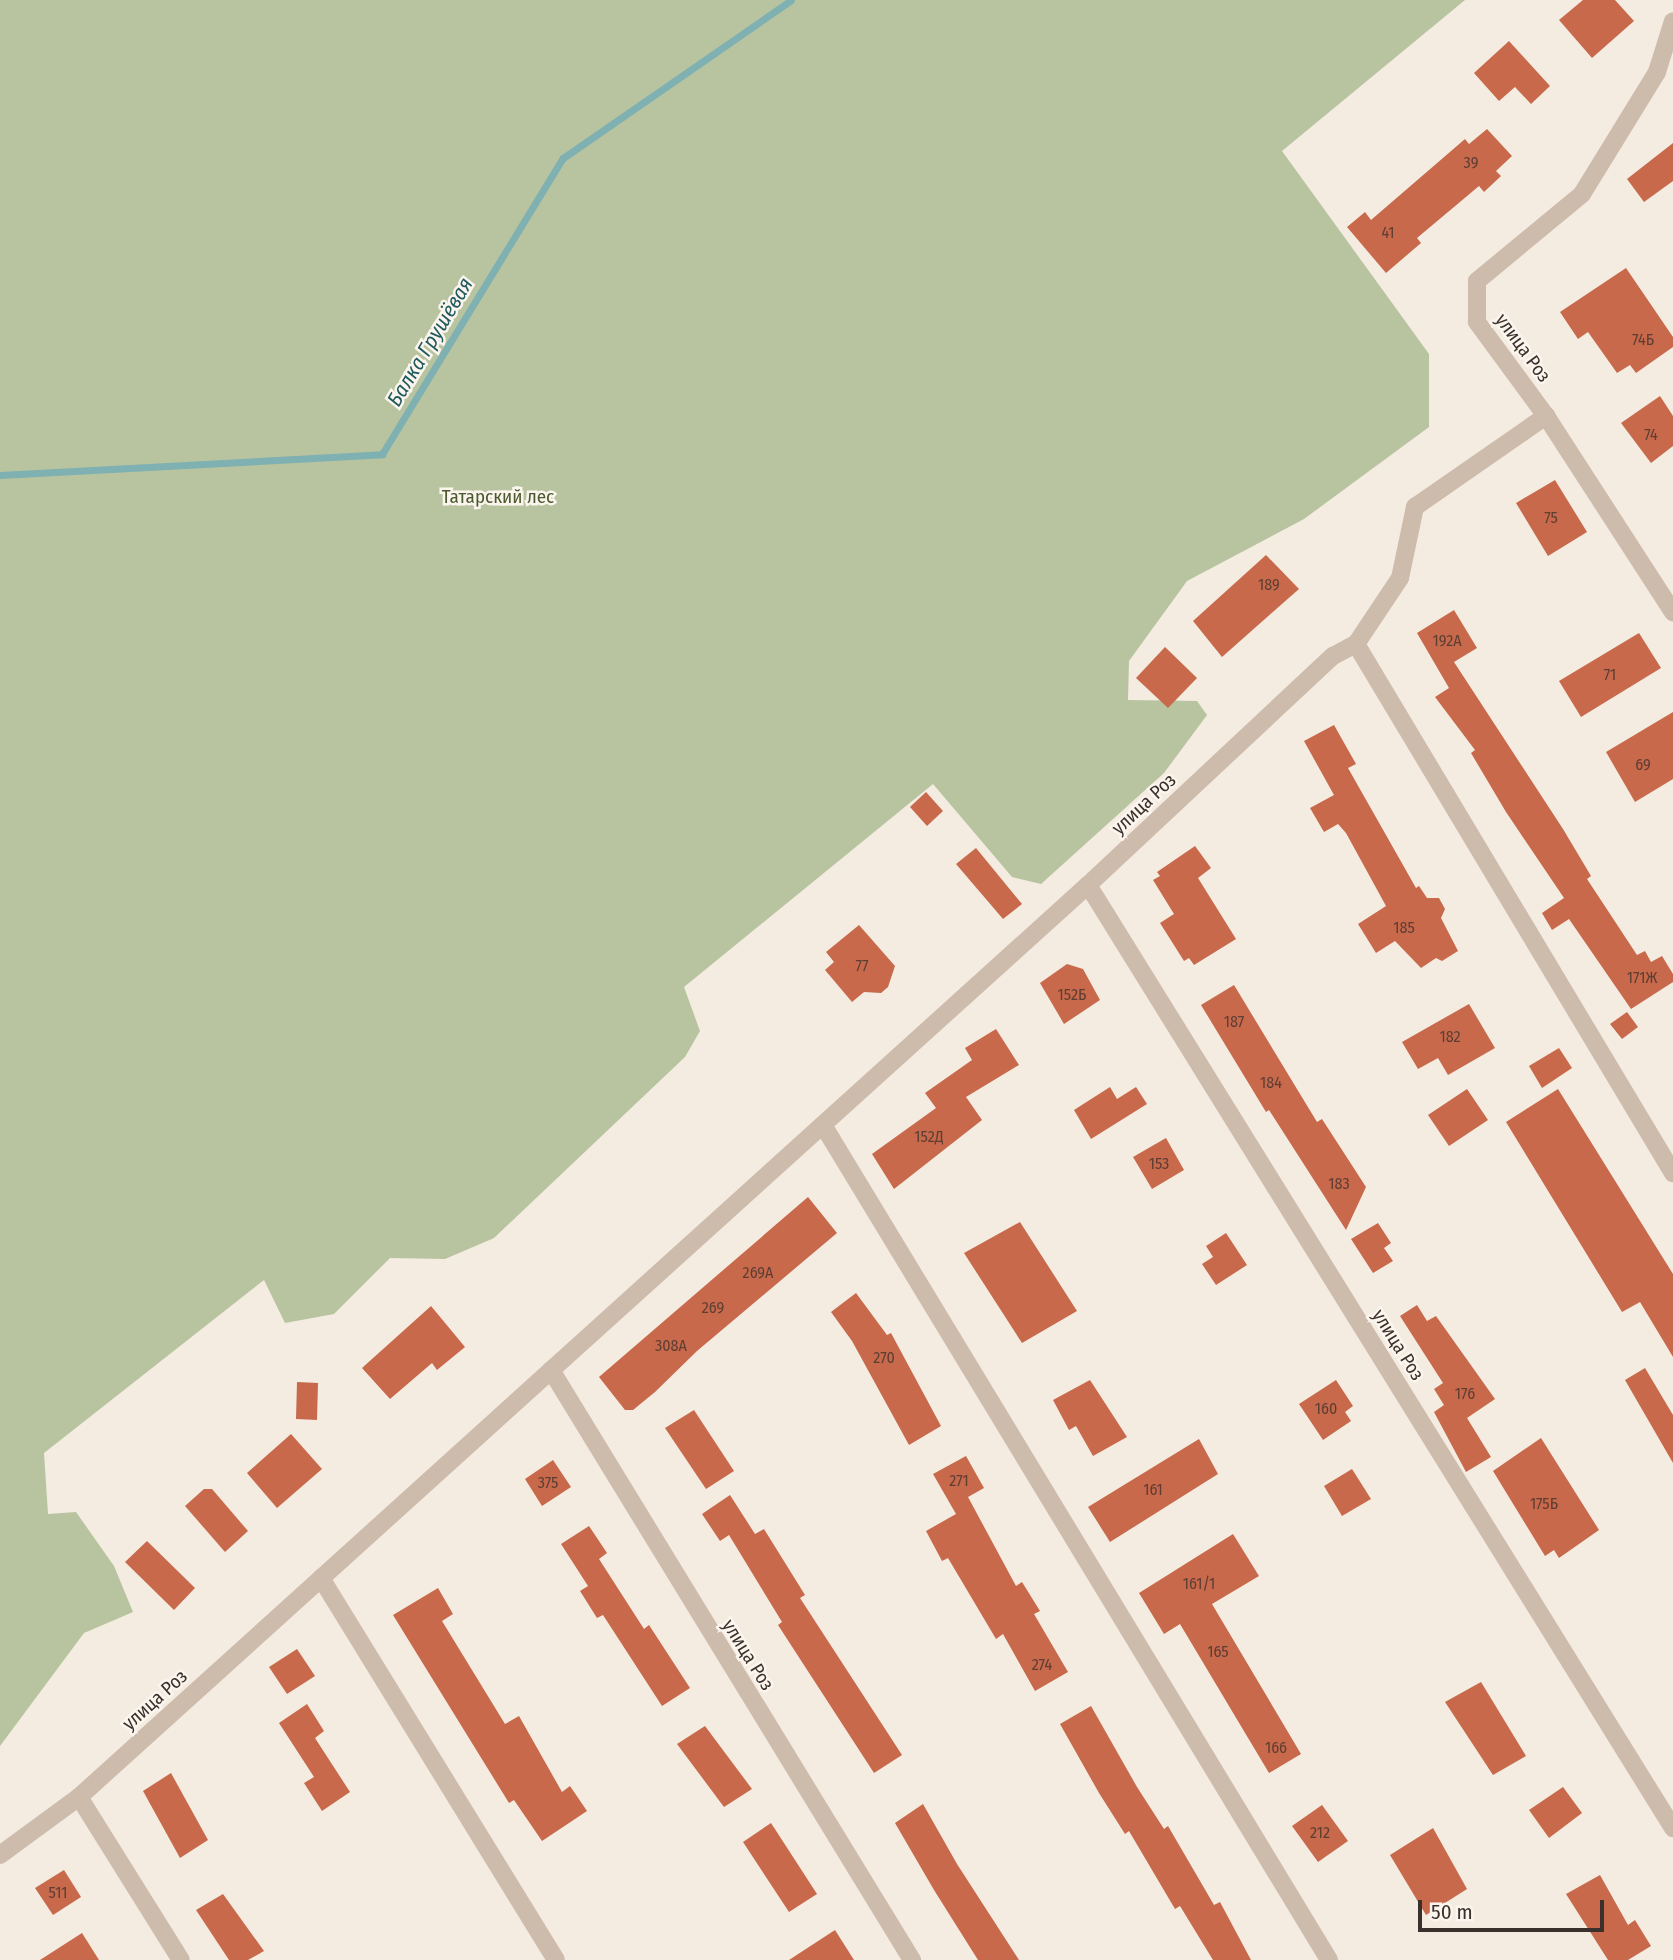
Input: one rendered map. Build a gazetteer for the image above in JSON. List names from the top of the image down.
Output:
{
  "streets": {
    "street": ["улица Роз"]
  },
  "water": ["Балка Грушёвая"],
  "parks": ["Татарский лес"],
  "house_numbers": [
    "39",
    "41",
    "74Б",
    "74",
    "75",
    "189",
    "192А",
    "71",
    "69",
    "185",
    "77",
    "171Ж",
    "152Б",
    "187",
    "182",
    "184",
    "152Д",
    "153",
    "183",
    "269А",
    "269",
    "308А",
    "270",
    "176",
    "160",
    "271",
    "375",
    "161",
    "175Б",
    "161/1",
    "165",
    "274",
    "166",
    "212",
    "511"
  ],
  "scale_bar": "50 m"
}
